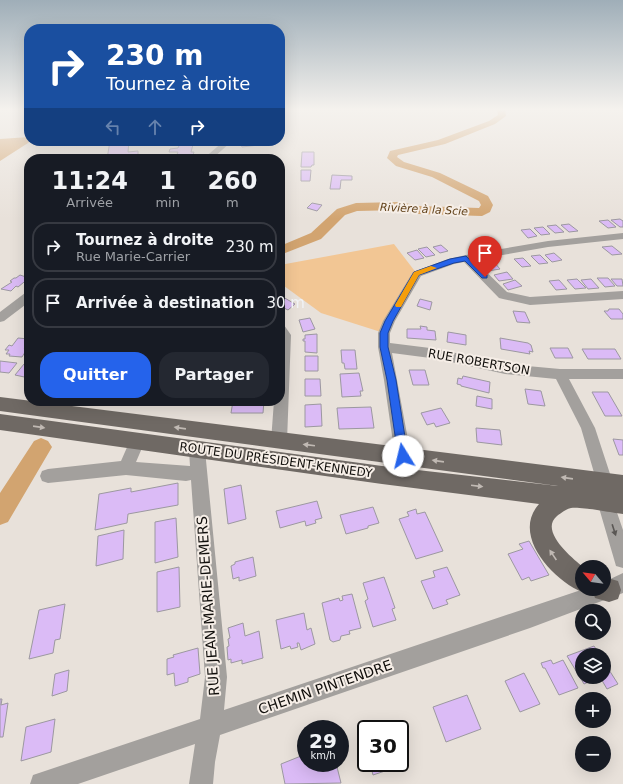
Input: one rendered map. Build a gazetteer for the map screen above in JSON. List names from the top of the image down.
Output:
{
  "streets": {
    "main road": ["ROUTE DU PRÉSIDENT-KENNEDY"],
    "street": ["RUE ROBERTSON", "RUE JEAN-MARIE-DEMERS", "CHEMIN PINTENDRE"]
  },
  "crossings": [
    ["ROUTE DU PRÉSIDENT-KENNEDY", "RUE JEAN-MARIE-DEMERS"],
    ["RUE JEAN-MARIE-DEMERS", "CHEMIN PINTENDRE"]
  ],
  "water": ["Rivière à la Scie"],
  "north": "top left",
  "page": {
    "turn": ["230 m", "Tournez à droite"],
    "eta": [
      "11:24",
      "Arrivée",
      "1",
      "min",
      "260",
      "m"
    ],
    "list": [
      {
        "name": "Tournez à droite",
        "note": "Rue Marie-Carrier",
        "value": "230 m"
      },
      {
        "name": "Arrivée à destination",
        "value": "30 m"
      }
    ],
    "buttons": ["Quitter", "Partager"],
    "map_buttons": ["+", "−"],
    "speed": "29 km/h",
    "limit": "30"
  }
}
